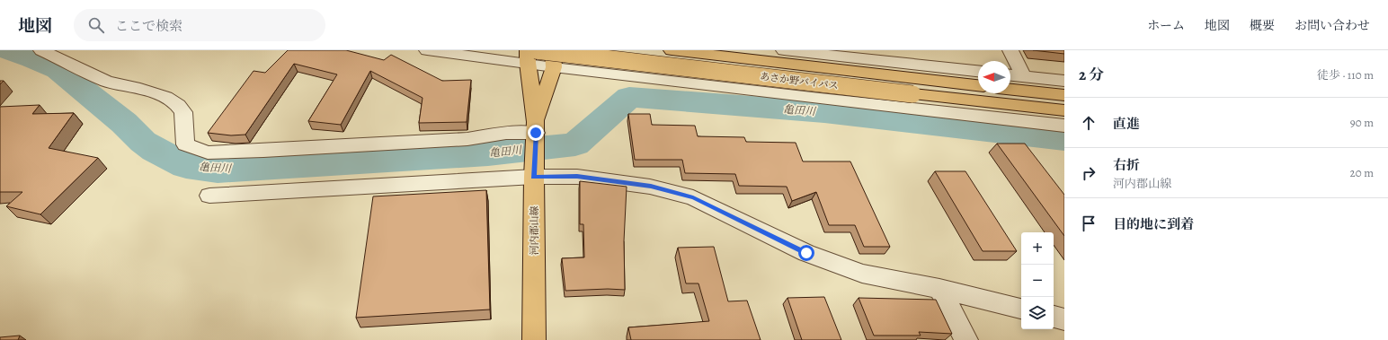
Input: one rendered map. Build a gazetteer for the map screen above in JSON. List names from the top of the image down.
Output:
{
  "streets": {
    "main road": ["あさか野バイパス", "河内郡山線"]
  },
  "crossings": [
    ["あさか野バイパス", "河内郡山線"]
  ],
  "water": ["亀田川"],
  "north": "left",
  "page": {
    "header": "地図",
    "search": "ここで検索",
    "nav": [
      "ホーム",
      "地図",
      "概要",
      "お問い合わせ"
    ],
    "heading": ["2 分", "徒歩 · 110 m"],
    "list": [
      ["直進", "90 m"],
      ["右折", "河内郡山線", "20 m"],
      "目的地に到着"
    ],
    "map_buttons": ["+", "−"]
  }
}
